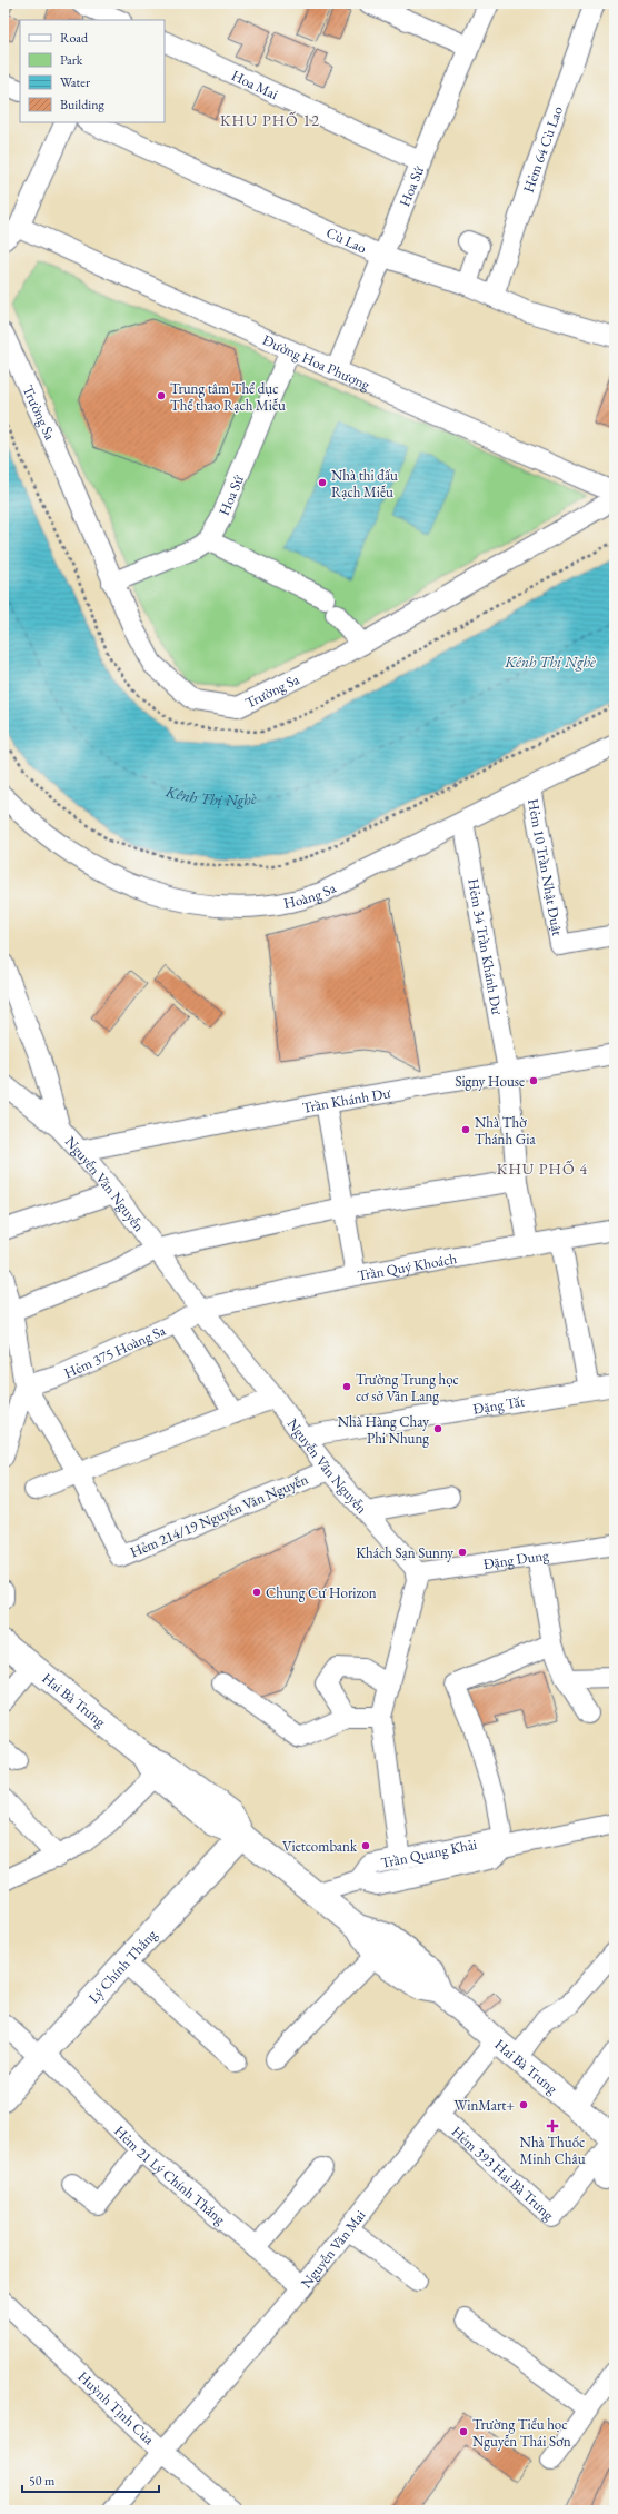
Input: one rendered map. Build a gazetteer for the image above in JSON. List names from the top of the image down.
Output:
{
  "streets": {
    "main road": ["Hai Bà Trưng", "Lý Chính Thắng"],
    "street": [
      "Hoa Mai",
      "Hẻm 64 Cù Lao",
      "Hoa Sứ",
      "Cù Lao",
      "Đường Hoa Phượng",
      "Trường Sa",
      "Hẻm 10 Trần Nhật Duật",
      "Hoàng Sa",
      "Hẻm 34 Trần Khánh Dư",
      "Trần Khánh Dư",
      "Nguyễn Văn Nguyễn",
      "Trần Quý Khoách",
      "Hẻm 375 Hoàng Sa",
      "Ðặng Tất",
      "Hẻm 214/19 Nguyễn Văn Nguyễn",
      "Đặng Dung",
      "Trần Quang Khải",
      "Hẻm 393 Hai Bà Trưng",
      "Hẻm 21 Lý Chính Thắng",
      "Nguyễn Văn Mai",
      "Huỳnh Tịnh Của"
    ]
  },
  "crossings": [
    ["Hoa Mai", "Hoa Sứ"],
    ["Hẻm 64 Cù Lao", "Cù Lao"],
    ["Hoa Sứ", "Cù Lao"],
    ["Hoa Sứ", "Đường Hoa Phượng"],
    ["Hoa Sứ", "Trường Sa"],
    ["Hẻm 10 Trần Nhật Duật", "Hoàng Sa"],
    ["Hoàng Sa", "Hẻm 34 Trần Khánh Dư"],
    ["Hẻm 34 Trần Khánh Dư", "Trần Khánh Dư"],
    ["Hẻm 34 Trần Khánh Dư", "Trần Quý Khoách"],
    ["Trần Khánh Dư", "Nguyễn Văn Nguyễn"],
    ["Nguyễn Văn Nguyễn", "Trần Quý Khoách"],
    ["Nguyễn Văn Nguyễn", "Hẻm 375 Hoàng Sa"],
    ["Nguyễn Văn Nguyễn", "Ðặng Tất"],
    ["Nguyễn Văn Nguyễn", "Hẻm 214/19 Nguyễn Văn Nguyễn"],
    ["Nguyễn Văn Nguyễn", "Đặng Dung"],
    ["Trần Quý Khoách", "Hẻm 375 Hoàng Sa"],
    ["Hẻm 375 Hoàng Sa", "Hẻm 214/19 Nguyễn Văn Nguyễn"],
    ["Hai Bà Trưng", "Trần Quang Khải"],
    ["Hai Bà Trưng", "Lý Chính Thắng"],
    ["Hai Bà Trưng", "Hẻm 393 Hai Bà Trưng"],
    ["Hai Bà Trưng", "Nguyễn Văn Mai"],
    ["Lý Chính Thắng", "Hẻm 21 Lý Chính Thắng"],
    ["Hẻm 393 Hai Bà Trưng", "Nguyễn Văn Mai"],
    ["Hẻm 21 Lý Chính Thắng", "Nguyễn Văn Mai"],
    ["Nguyễn Văn Mai", "Huỳnh Tịnh Của"]
  ],
  "districts": ["KHU PHỐ 12", "KHU PHỐ 4"],
  "water": ["Kênh Thị Nghè"],
  "places": {
    "other": [
      "Trung tâm Thể dục Thể thao Rạch Miễu",
      "Nhà thi đấu Rạch Miễu",
      "Signy House",
      "Nhà Thờ Thánh Gia",
      "Trường Trung học cơ sở Văn Lang",
      "Nhà Hàng Chay Phi Nhung",
      "Khách Sạn Sunny",
      "Chung Cư Horizon",
      "Vietcombank",
      "WinMart+",
      "Trường Tiểu học Nguyễn Thái Sơn"
    ],
    "health": ["Nhà Thuốc Minh Châu"]
  },
  "legend": [
    "Road",
    "Park",
    "Water",
    "Building"
  ],
  "scale_bar": "50 m"
}
